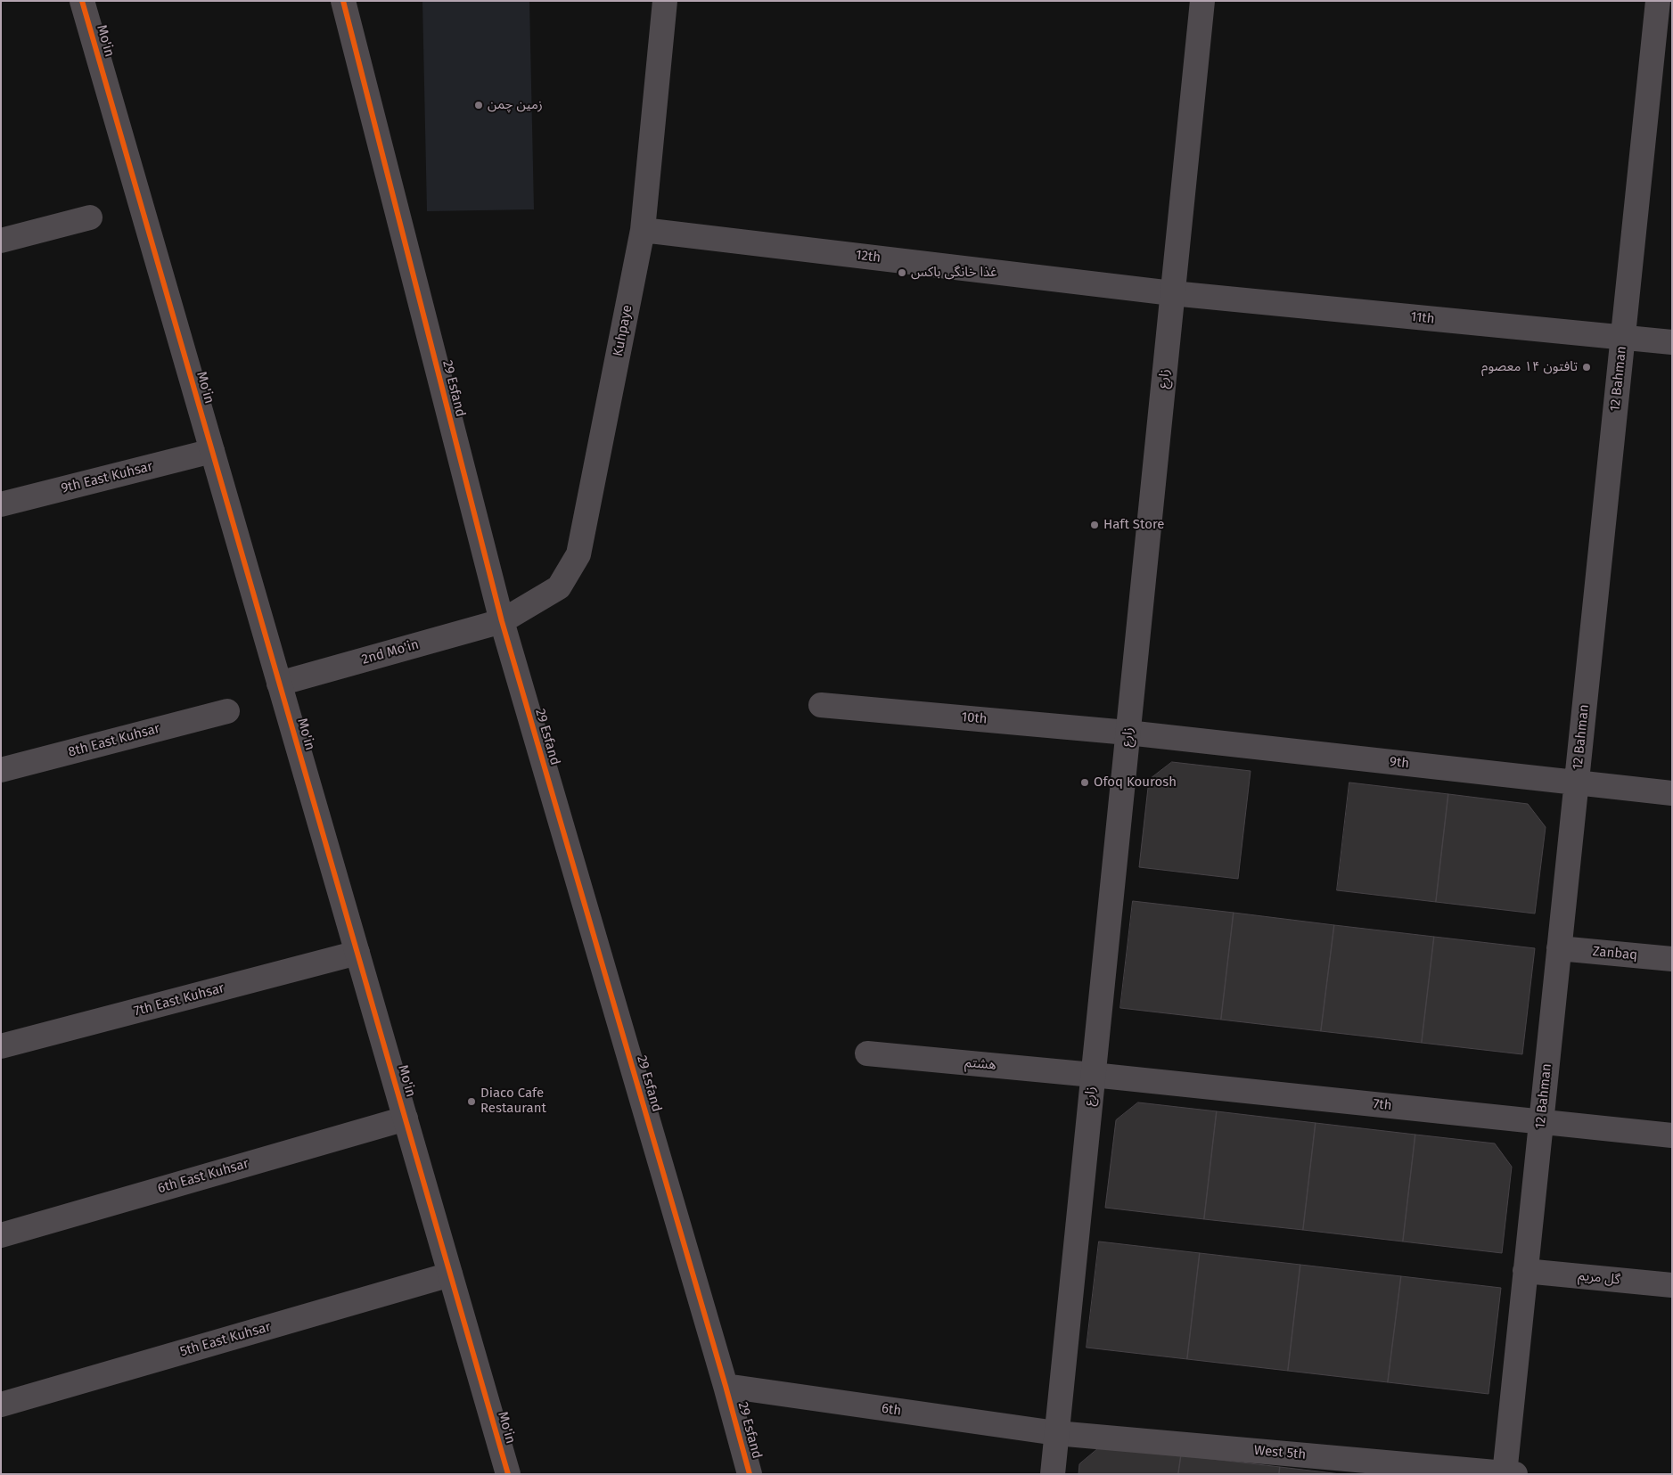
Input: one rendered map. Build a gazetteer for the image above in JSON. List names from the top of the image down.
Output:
{
  "streets": {
    "street": [
      "Mo'in",
      "12th",
      "11th",
      "Kuhpaye",
      "زارع",
      "12 Bahman",
      "29 Esfand",
      "9th East Kuhsar",
      "2nd Mo'in",
      "10th",
      "8th East Kuhsar",
      "9th",
      "Zanbaq",
      "7th East Kuhsar",
      "هشتم",
      "7th",
      "6th East Kuhsar",
      "گل مریم",
      "5th East Kuhsar",
      "6th",
      "West 5th"
    ]
  },
  "crossings": [
    ["Mo'in", "9th East Kuhsar"],
    ["Mo'in", "2nd Mo'in"],
    ["Mo'in", "7th East Kuhsar"],
    ["Mo'in", "6th East Kuhsar"],
    ["Mo'in", "5th East Kuhsar"],
    ["12th", "11th"],
    ["12th", "Kuhpaye"],
    ["12th", "زارع"],
    ["11th", "زارع"],
    ["11th", "12 Bahman"],
    ["Kuhpaye", "29 Esfand"],
    ["Kuhpaye", "2nd Mo'in"],
    ["زارع", "10th"],
    ["زارع", "9th"],
    ["زارع", "هشتم"],
    ["زارع", "7th"],
    ["زارع", "6th"],
    ["زارع", "West 5th"],
    ["12 Bahman", "9th"],
    ["12 Bahman", "Zanbaq"],
    ["12 Bahman", "7th"],
    ["12 Bahman", "گل مریم"],
    ["12 Bahman", "West 5th"],
    ["29 Esfand", "2nd Mo'in"],
    ["29 Esfand", "6th"],
    ["10th", "9th"],
    ["هشتم", "7th"],
    ["6th", "West 5th"]
  ],
  "places": [
    "زمین چمن",
    "غذا خانگی باکس",
    "تافتون ۱۴ معصوم",
    "Haft Store",
    "Ofoq Kourosh",
    "Diaco Cafe Restaurant"
  ]
}
